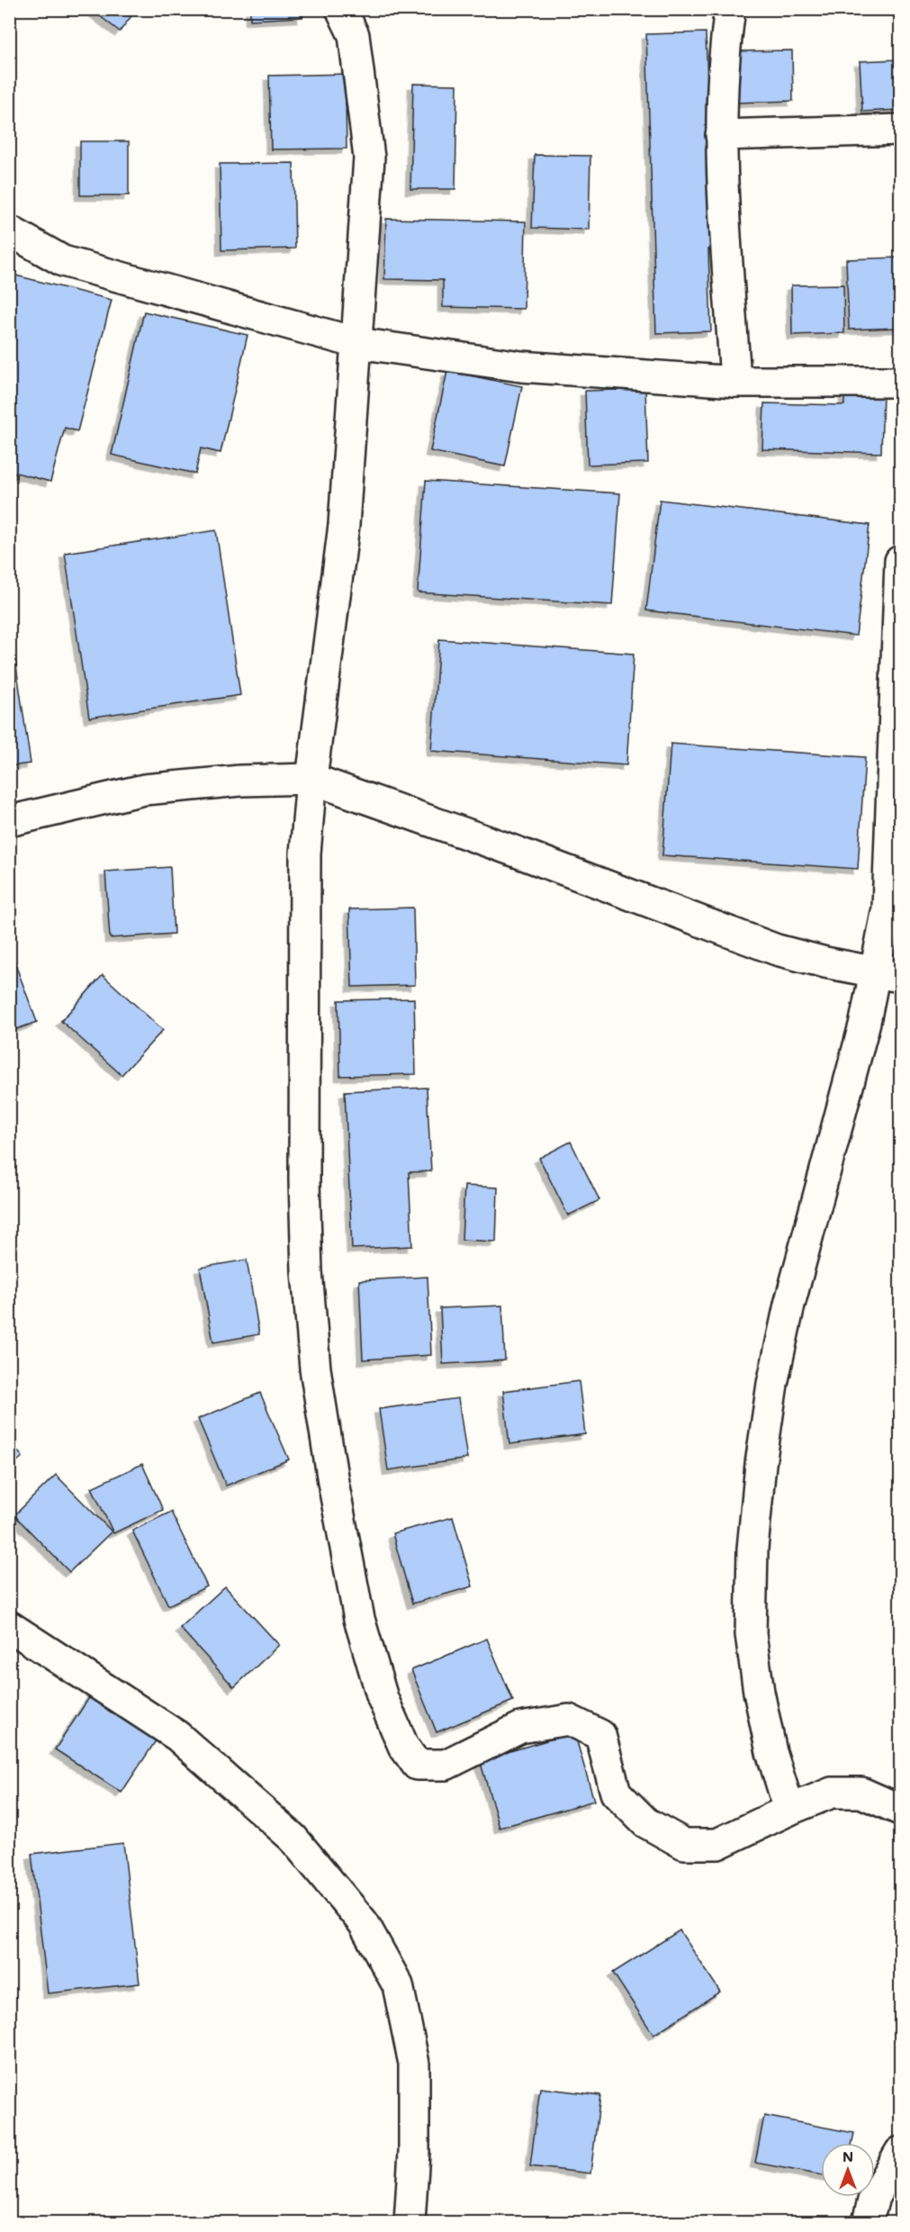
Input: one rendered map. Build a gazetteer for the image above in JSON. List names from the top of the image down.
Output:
{
  "north": "top"
}
